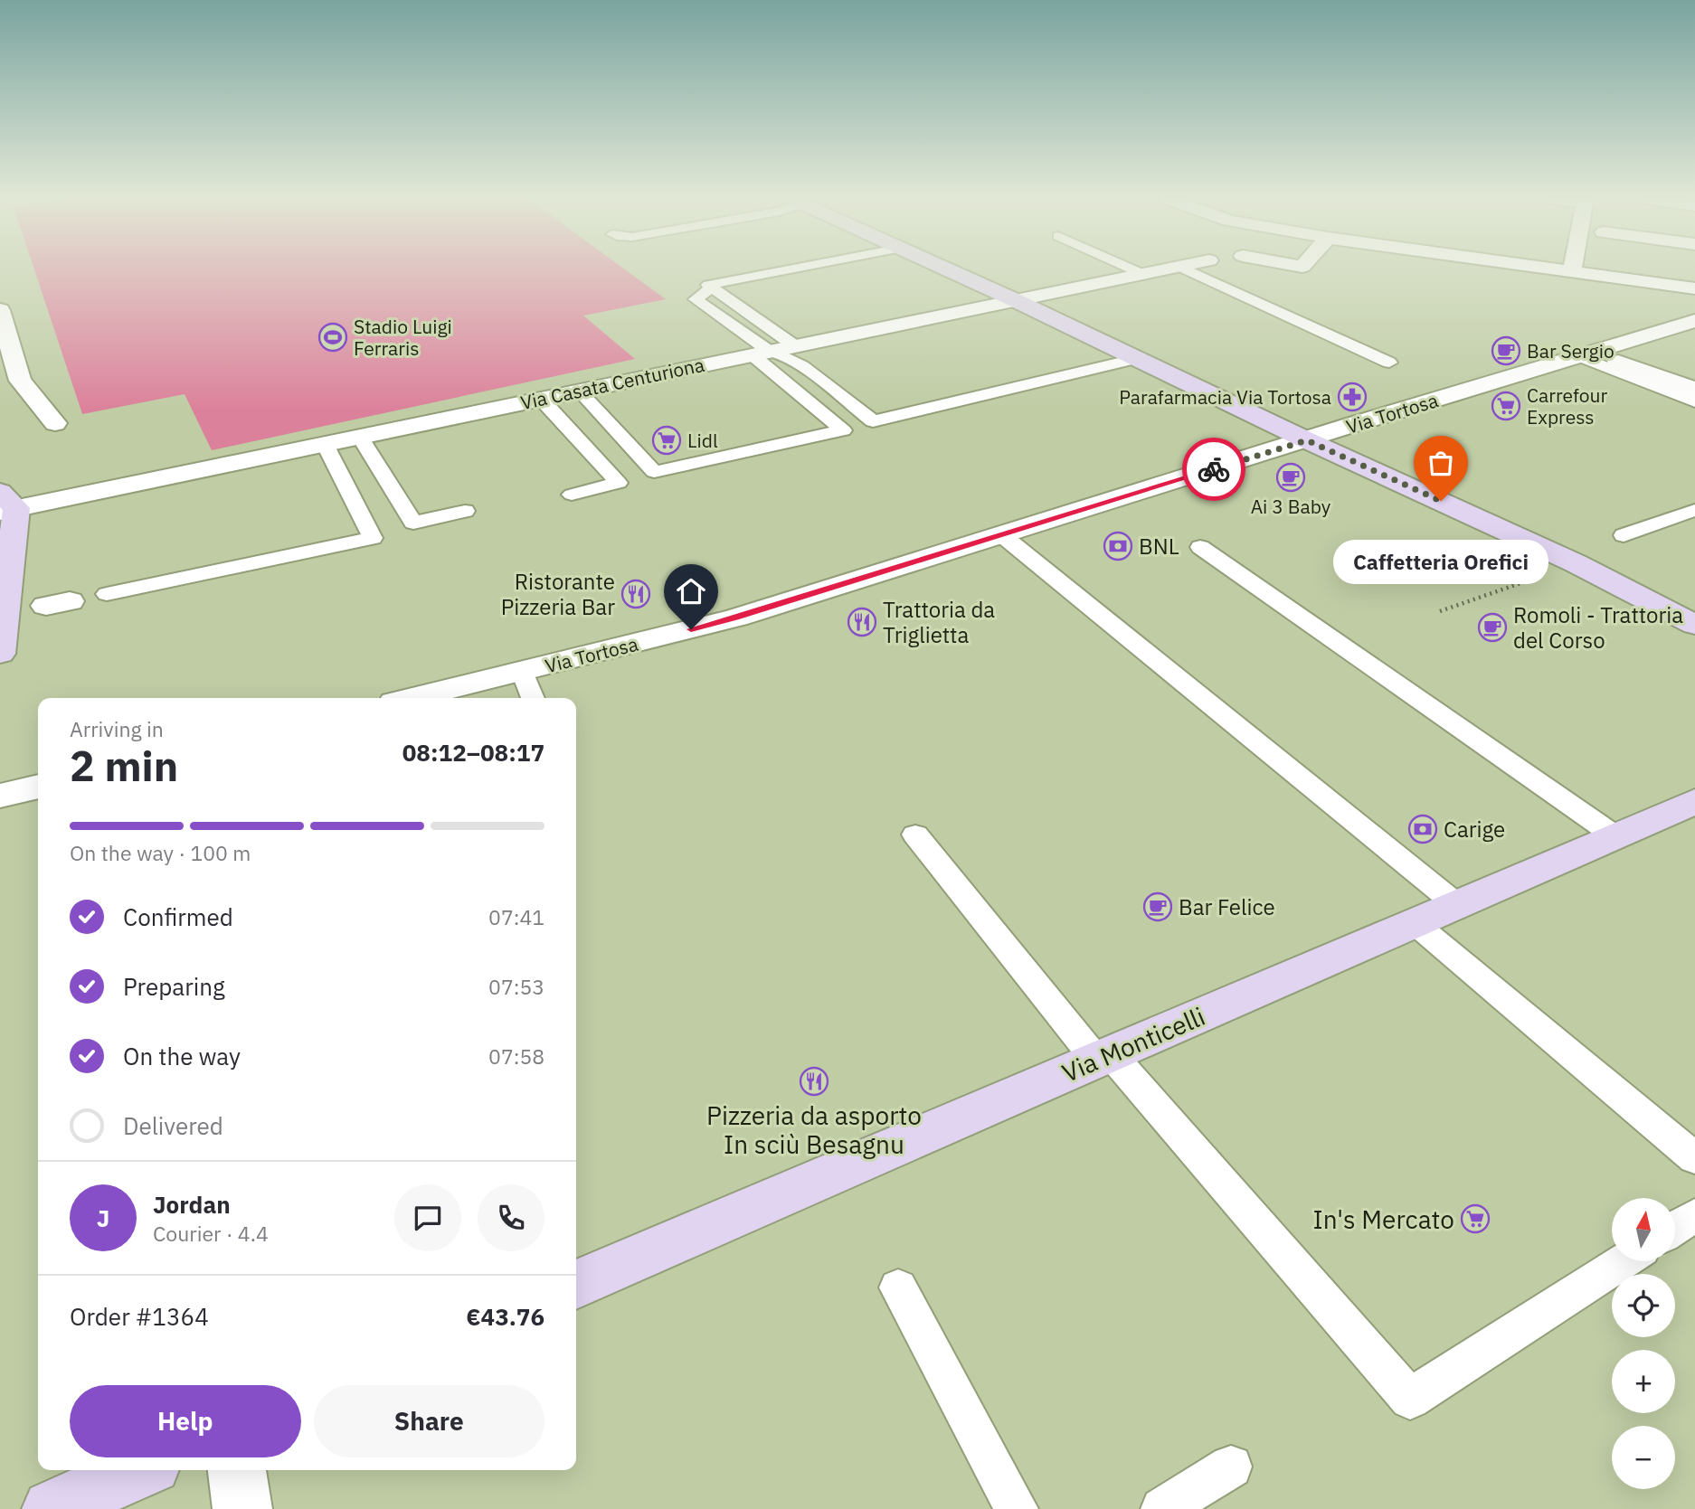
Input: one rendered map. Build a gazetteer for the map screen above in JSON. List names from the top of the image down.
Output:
{
  "streets": {
    "main road": ["Via Monticelli"],
    "street": ["Via Casata Centuriona", "Via Tortosa"]
  },
  "places": {
    "sports": ["Stadio Luigi Ferraris"],
    "cafe": [
      "Bar Sergio",
      "Ai 3 Baby",
      "Romoli - Trattoria del Corso",
      "Bar Felice"
    ],
    "pharmacy": ["Parafarmacia Via Tortosa"],
    "supermarket": ["Carrefour Express", "Lidl", "In's Mercato"],
    "other": ["Caffetteria Orefici"],
    "bank": ["BNL", "Carige"],
    "restaurant": ["Ristorante Pizzeria Bar", "Trattoria da Triglietta", "Pizzeria da asporto In sciù Besagnu"]
  },
  "north": "top",
  "page": {
    "bubble": "Caffetteria Orefici",
    "heading": ["2 min", "Arriving in", "08:12–08:17"],
    "panel": [
      "Jordan",
      "Courier · 4.4",
      "Order #1364",
      "€43.76"
    ],
    "bar": "On the way · 100 m",
    "list": [
      ["Confirmed", "07:41"],
      ["Preparing", "07:53"],
      ["On the way", "07:58"],
      "Delivered"
    ],
    "round": "J",
    "map_buttons": ["+", "−"],
    "buttons": ["Help", "Share"]
  }
}
